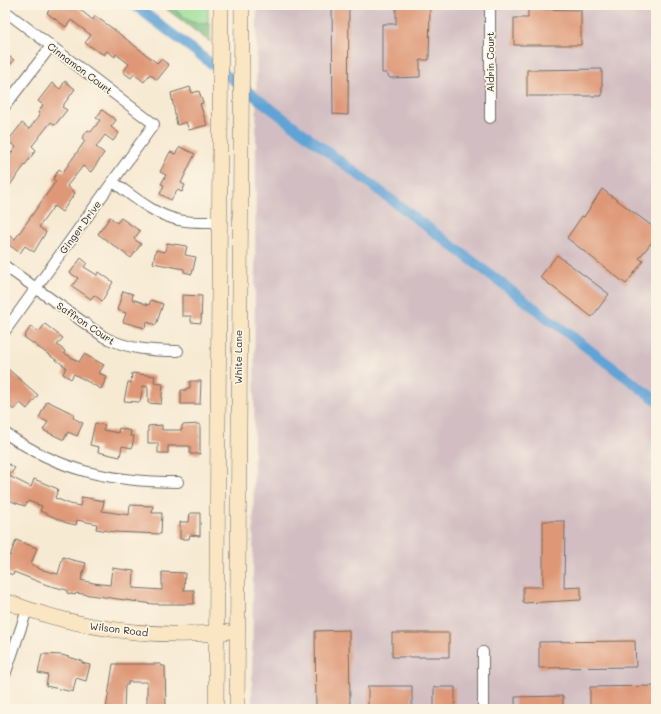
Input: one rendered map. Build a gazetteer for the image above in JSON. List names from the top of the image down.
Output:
{
  "streets": {
    "main road": ["White Lane", "Wilson Road"],
    "street": [
      "Aldrin Court",
      "Cinnamon Court",
      "Ginger Drive",
      "Saffron Court"
    ]
  },
  "crossings": [
    ["Cinnamon Court", "Ginger Drive"],
    ["Ginger Drive", "Saffron Court"],
    ["White Lane", "Wilson Road"]
  ]
}
